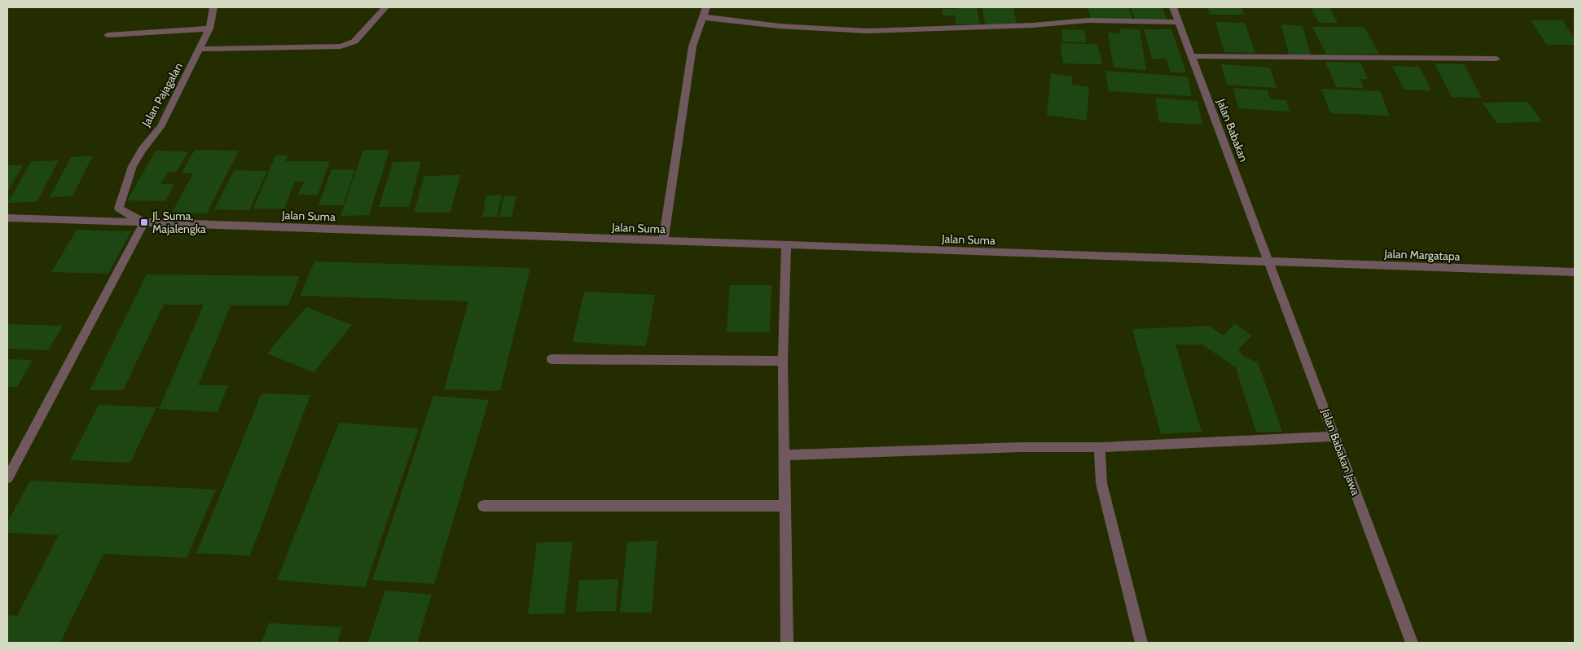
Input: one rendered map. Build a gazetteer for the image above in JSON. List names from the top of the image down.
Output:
{
  "streets": {
    "street": [
      "Jalan Pajagalan",
      "Jalan Babakan",
      "Jalan Suma",
      "Jalan Margatapa",
      "Jalan Babakan Jawa"
    ]
  },
  "crossings": [
    ["Jalan Pajagalan", "Jalan Suma"],
    ["Jalan Babakan", "Jalan Suma"],
    ["Jalan Babakan", "Jalan Margatapa"],
    ["Jalan Babakan", "Jalan Babakan Jawa"],
    ["Jalan Suma", "Jalan Margatapa"],
    ["Jalan Suma", "Jalan Babakan Jawa"],
    ["Jalan Margatapa", "Jalan Babakan Jawa"]
  ],
  "places": {
    "transit": ["Jl. Suma, Majalengka"]
  }
}
